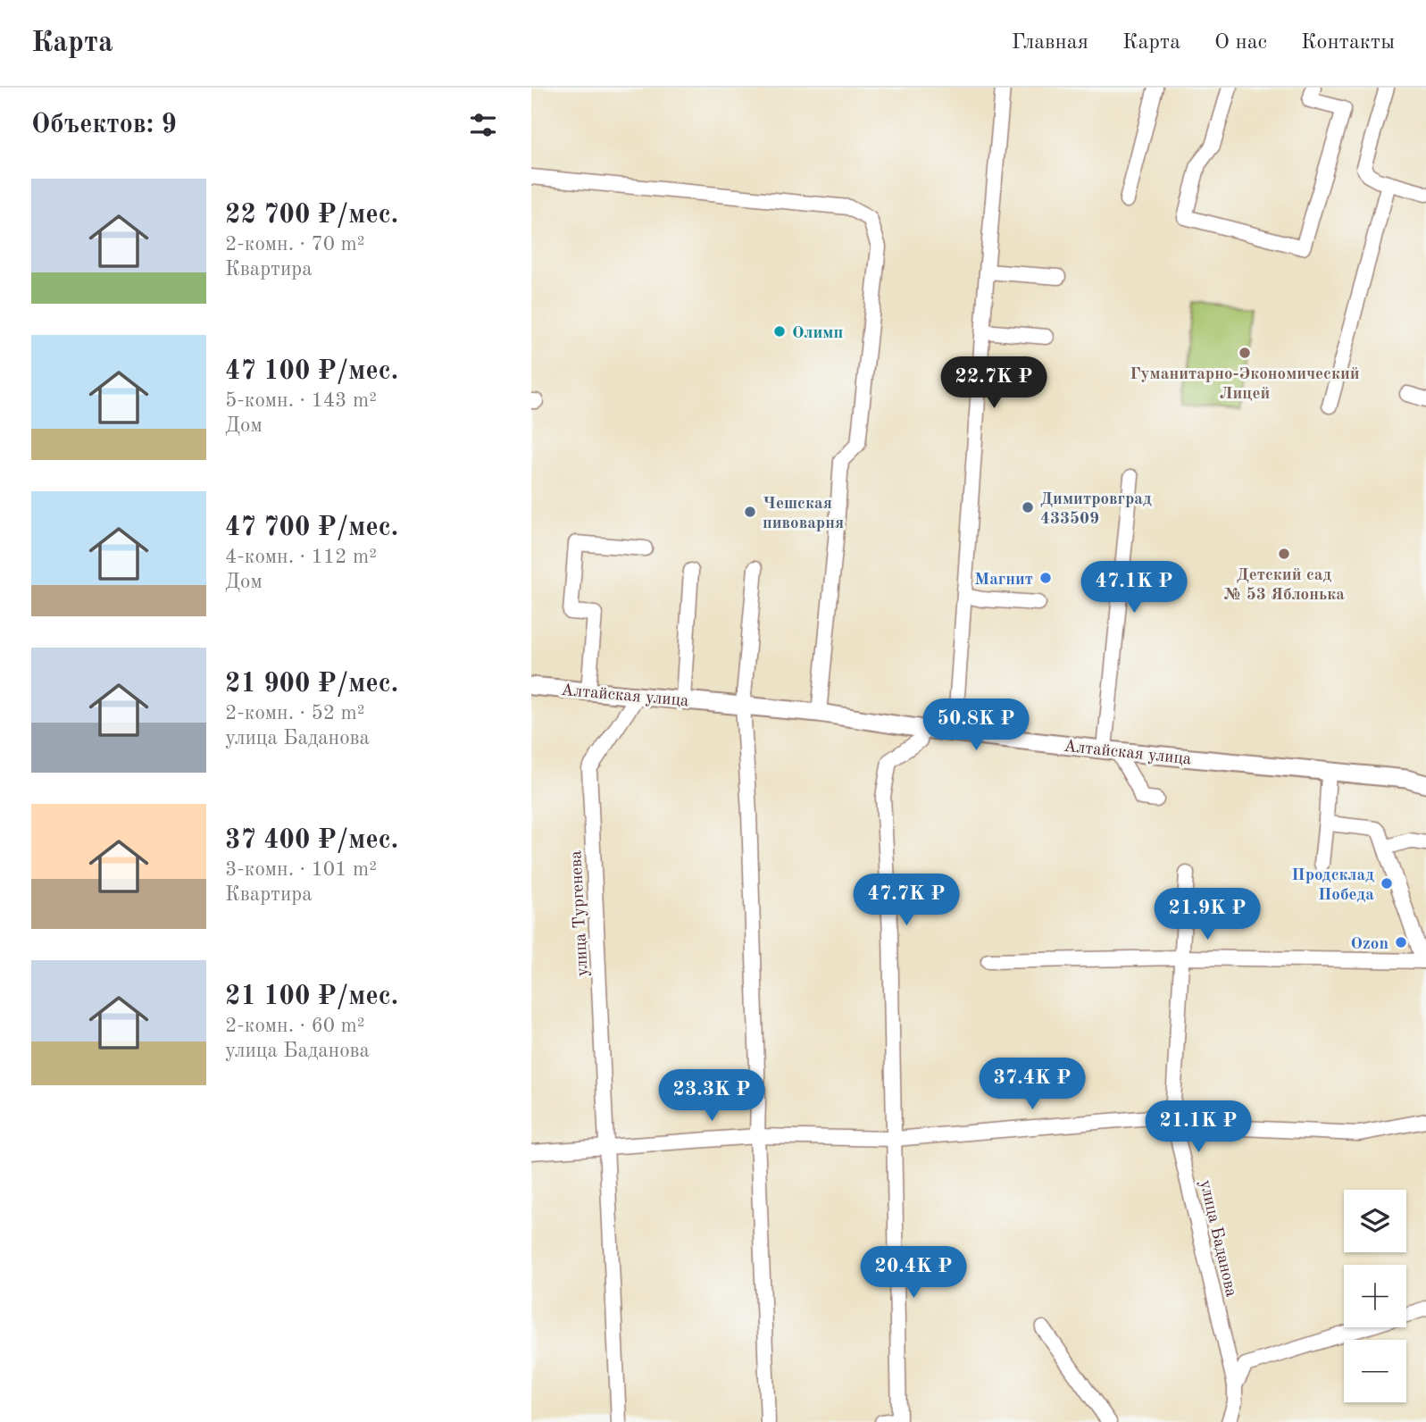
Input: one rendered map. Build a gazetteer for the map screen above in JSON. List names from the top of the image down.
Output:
{
  "streets": {
    "main road": ["Алтайская улица"],
    "street": ["улица Тургенева", "улица Баданова"]
  },
  "crossings": [
    ["Алтайская улица", "улица Тургенева"]
  ],
  "places": [
    "Олимп",
    "Гуманитарно-Экономический Лицей",
    "Димитровград 433509",
    "Чешская пивоварня",
    "Детский сад № 53 Яблонька",
    "Магнит",
    "Продсклад Победа",
    "Ozon"
  ],
  "page": {
    "header": "Карта",
    "nav": [
      "Главная",
      "Карта",
      "О нас",
      "Контакты"
    ],
    "heading": "Объектов: 9",
    "list": [
      {
        "name": "22 700 ₽/мес.",
        "note": "2-комн. · 70 m² · Квартира"
      },
      {
        "name": "47 100 ₽/мес.",
        "note": "5-комн. · 143 m² · Дом"
      },
      {
        "name": "47 700 ₽/мес.",
        "note": "4-комн. · 112 m² · Дом"
      },
      {
        "name": "21 900 ₽/мес.",
        "note": "2-комн. · 52 m² · улица Баданова"
      },
      {
        "name": "37 400 ₽/мес.",
        "note": "3-комн. · 101 m² · Квартира"
      },
      {
        "name": "21 100 ₽/мес.",
        "note": "2-комн. · 60 m² · улица Баданова"
      }
    ],
    "price": [
      "22.7K ₽",
      "47.1K ₽",
      "50.8K ₽",
      "47.7K ₽",
      "21.9K ₽",
      "37.4K ₽",
      "23.3K ₽",
      "21.1K ₽",
      "20.4K ₽"
    ],
    "map_buttons": ["+", "−"]
  }
}
